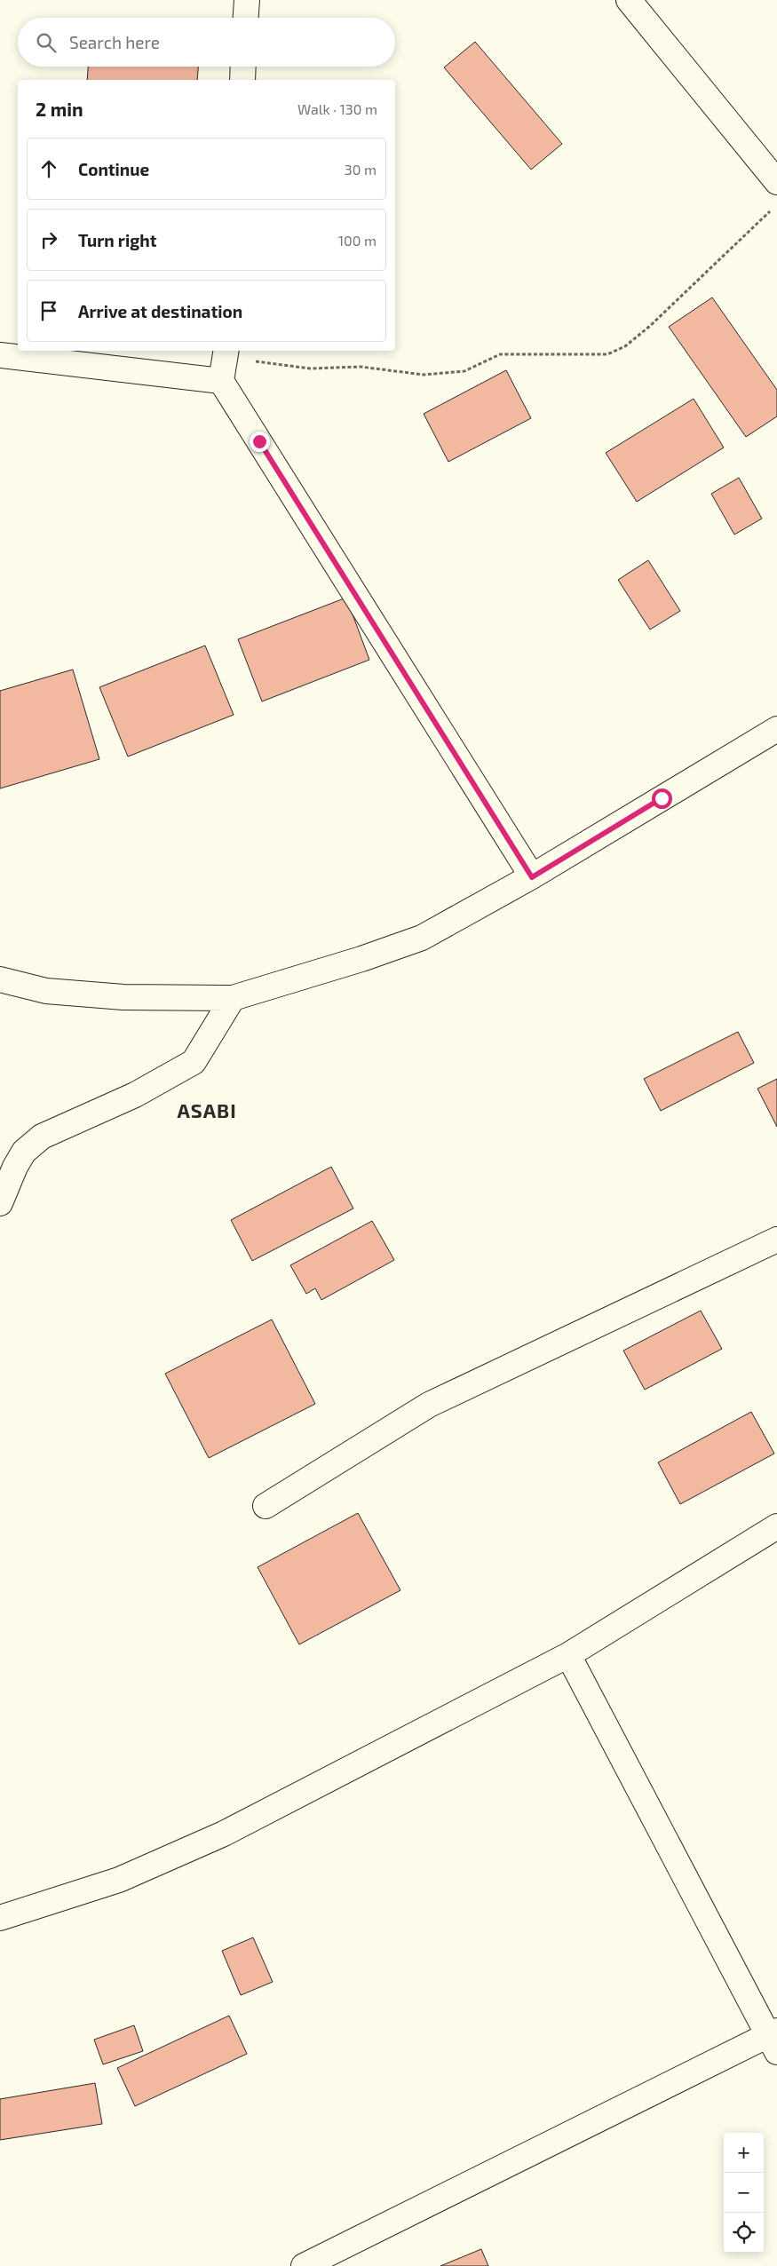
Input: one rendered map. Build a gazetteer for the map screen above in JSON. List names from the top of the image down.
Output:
{
  "districts": ["ASABI"],
  "page": {
    "search": "Search here",
    "heading": ["2 min", "Walk · 130 m"],
    "list": [
      ["Continue", "30 m"],
      ["Turn right", "100 m"],
      "Arrive at destination"
    ],
    "map_buttons": ["+", "−"]
  }
}
